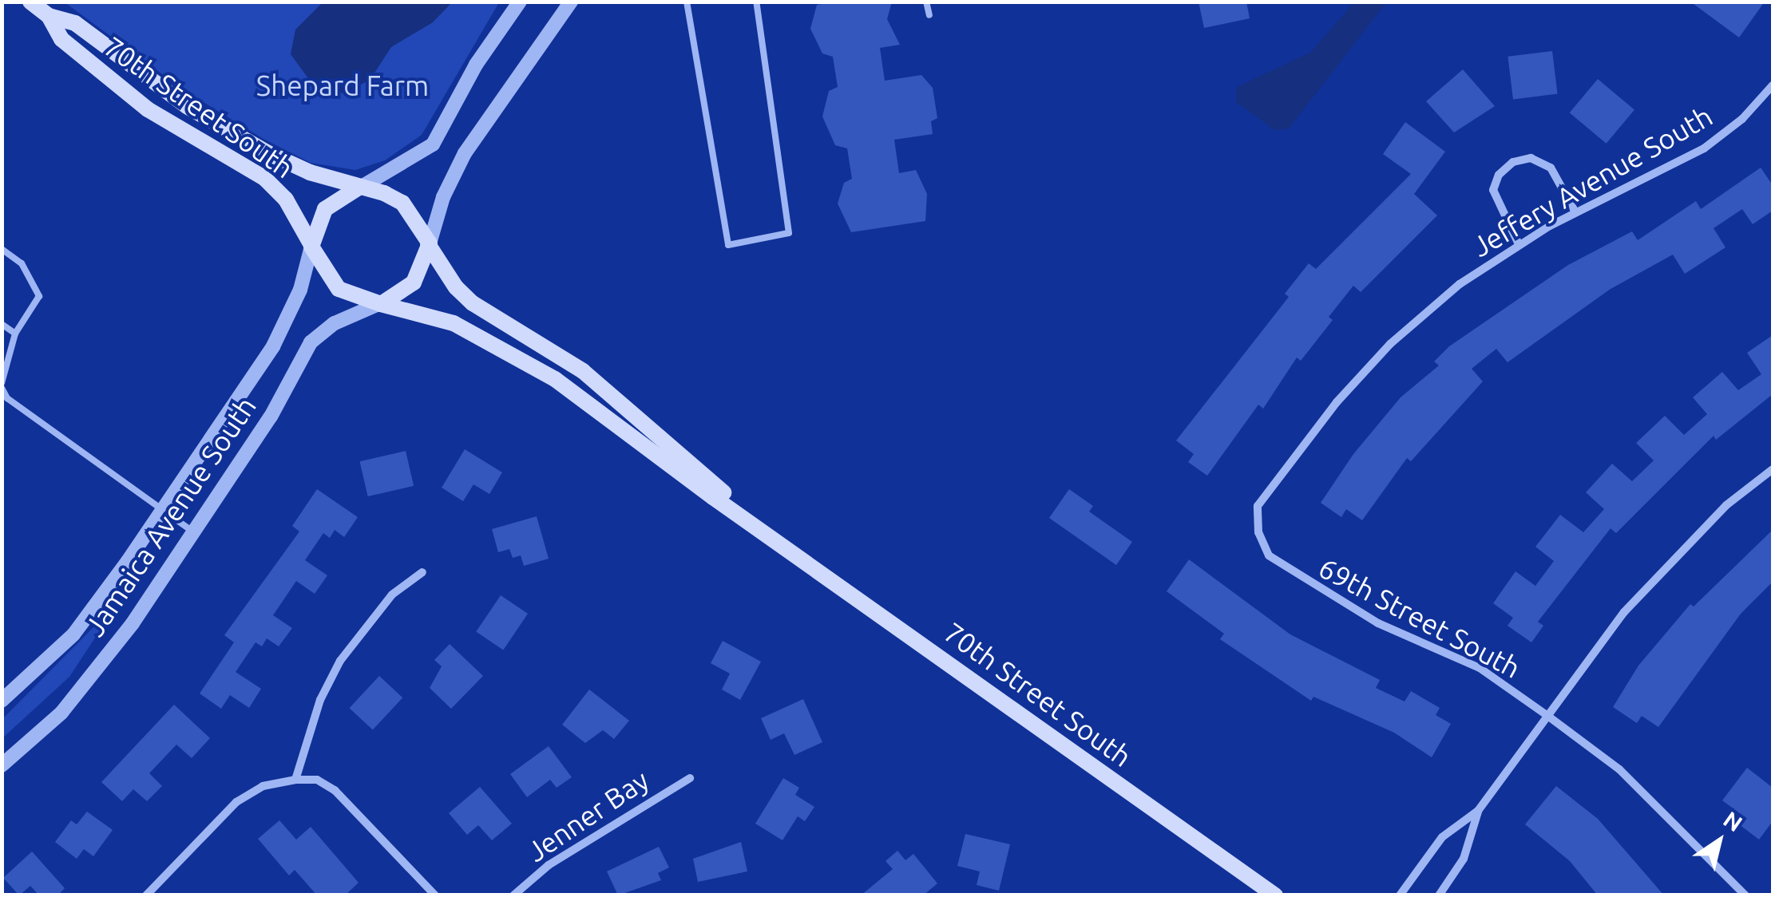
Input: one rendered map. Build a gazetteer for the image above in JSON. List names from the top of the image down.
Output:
{
  "streets": {
    "main road": ["70th Street South"],
    "street": [
      "Jeffery Avenue South",
      "Jamaica Avenue South",
      "69th Street South",
      "Jenner Bay"
    ]
  },
  "crossings": [
    ["70th Street South", "Jamaica Avenue South"],
    ["Jeffery Avenue South", "69th Street South"]
  ],
  "parks": ["Shepard Farm"],
  "north": "top right"
}
